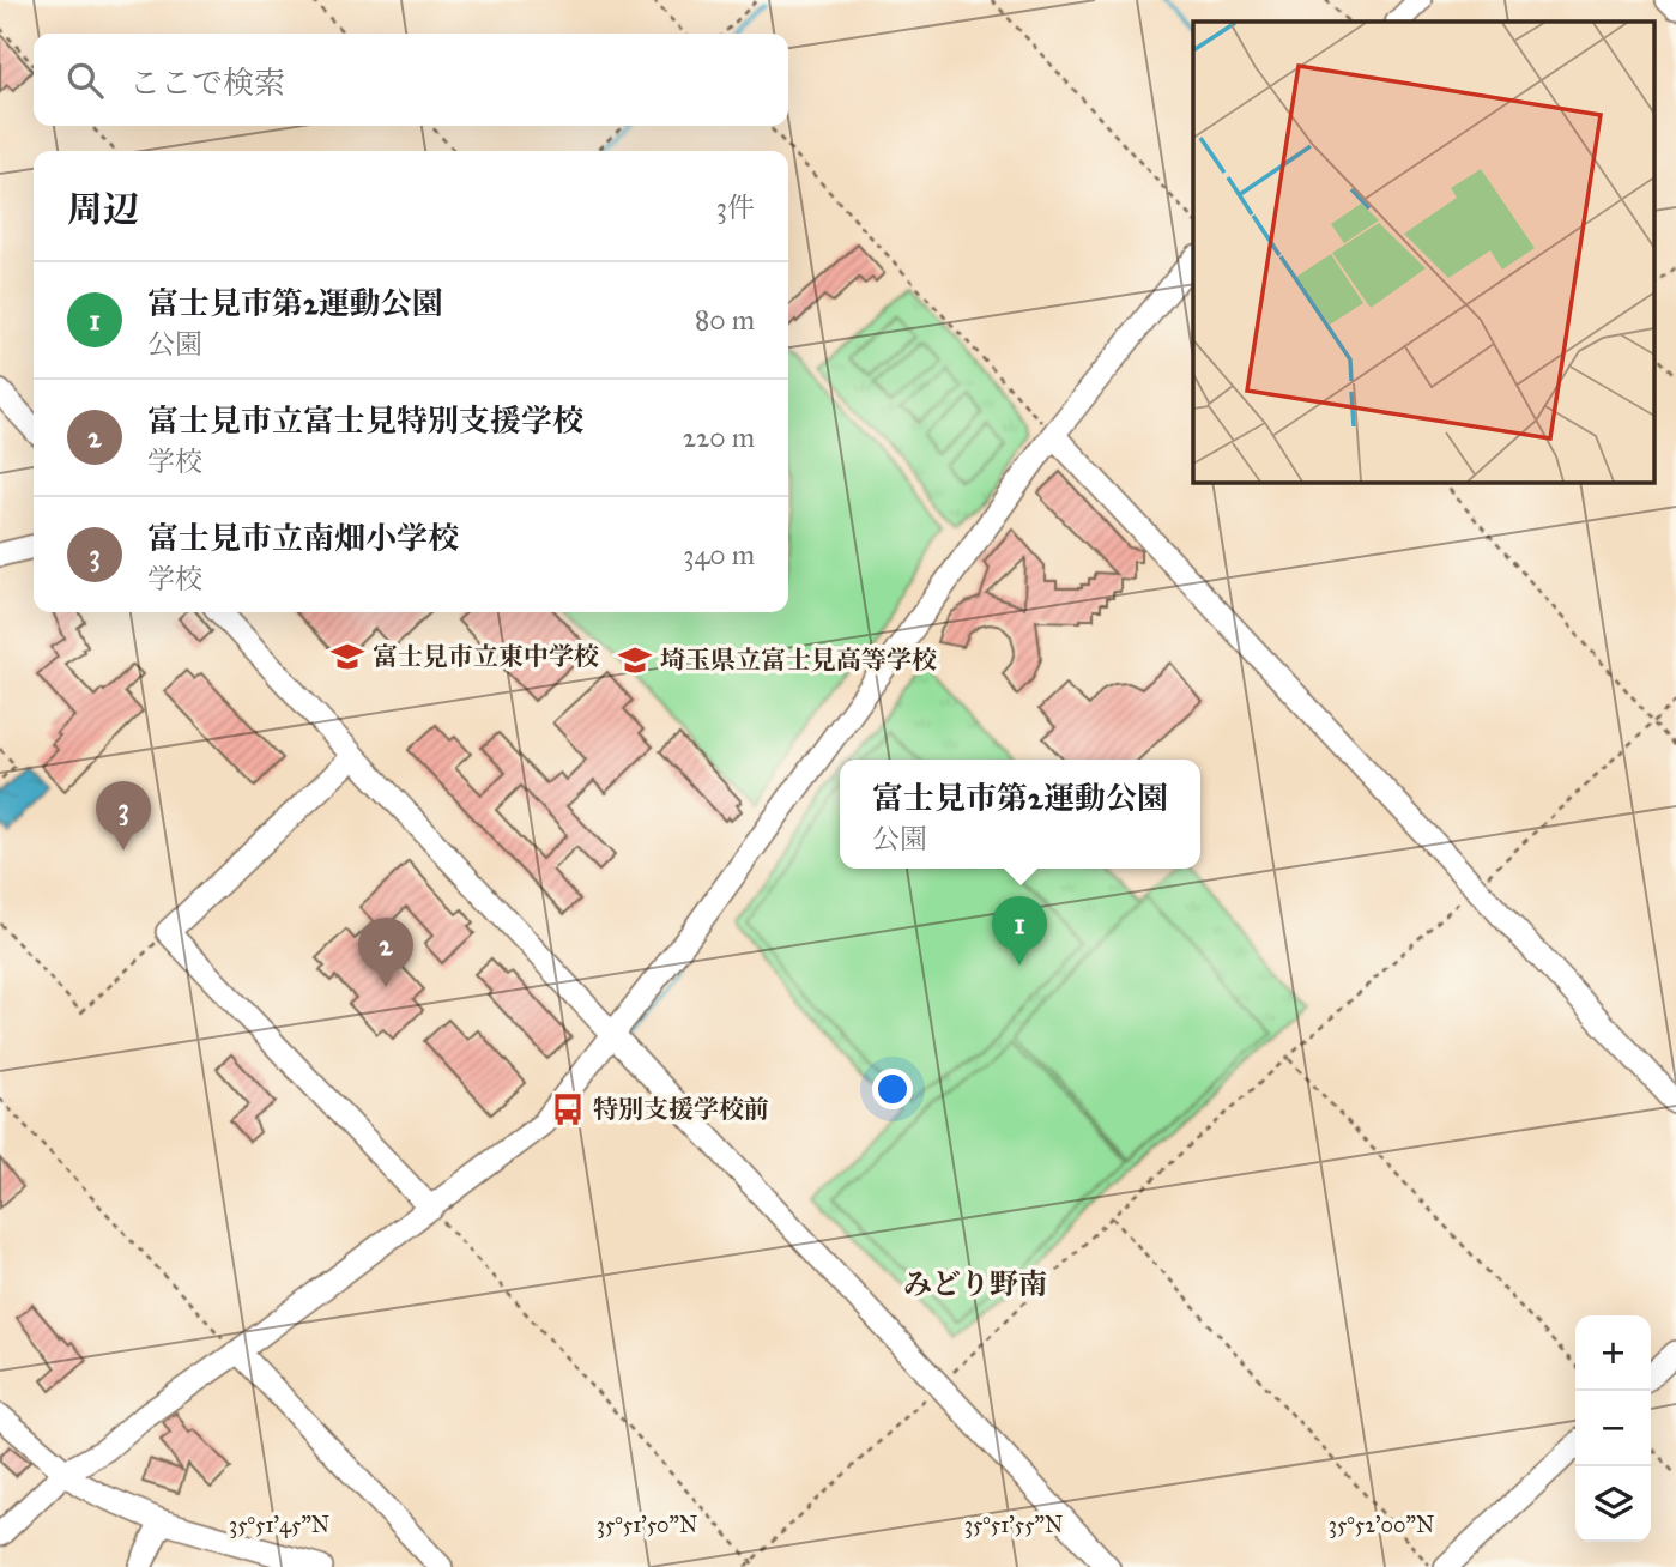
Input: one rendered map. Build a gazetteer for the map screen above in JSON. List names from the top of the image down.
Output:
{
  "districts": ["みどり野南"],
  "places": {
    "school or university": ["富士見市立東中学校", "埼玉県立富士見高等学校"],
    "bus stop": ["特別支援学校前"]
  },
  "page": {
    "search": "ここで検索",
    "heading": ["周辺", "3件"],
    "list": [
      {
        "mark": "1",
        "name": "富士見市第2運動公園",
        "note": "公園",
        "value": "80 m"
      },
      {
        "mark": "2",
        "name": "富士見市立富士見特別支援学校",
        "note": "学校",
        "value": "220 m"
      },
      {
        "mark": "3",
        "name": "富士見市立南畑小学校",
        "note": "学校",
        "value": "340 m"
      }
    ],
    "popup": ["富士見市第2運動公園", "公園"],
    "pins": ["3", "1", "2"],
    "map_buttons": ["+", "−"]
  },
  "coordinates": [
    "35°51'45\"N",
    "35°51'50\"N",
    "35°51'55\"N",
    "35°52'00\"N"
  ]
}
